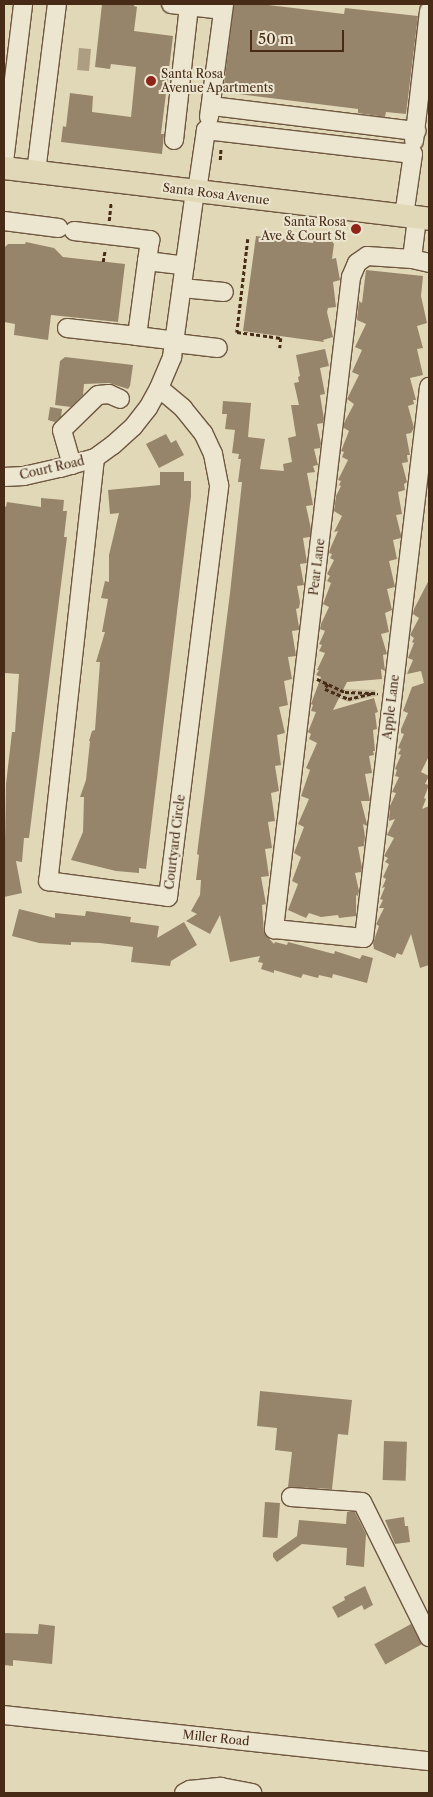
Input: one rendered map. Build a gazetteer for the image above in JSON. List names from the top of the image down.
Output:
{
  "streets": {
    "main road": ["Santa Rosa Avenue"],
    "street": [
      "Court Road",
      "Pear Lane",
      "Apple Lane",
      "Courtyard Circle",
      "Miller Road"
    ]
  },
  "crossings": [
    ["Court Road", "Courtyard Circle"],
    ["Pear Lane", "Apple Lane"]
  ],
  "places": ["Santa Rosa Avenue Apartments", "Santa Rosa Ave & Court St"],
  "scale_bar": "50 m"
}
